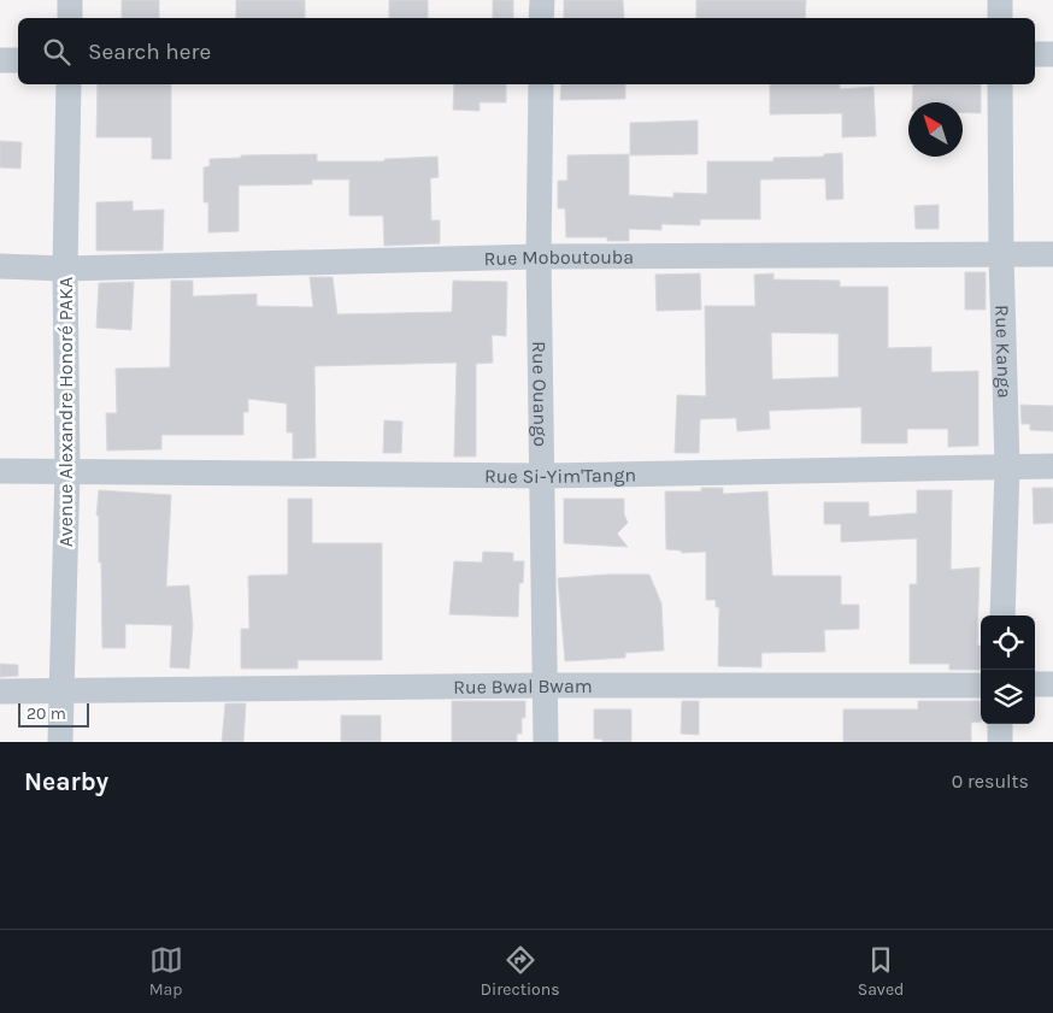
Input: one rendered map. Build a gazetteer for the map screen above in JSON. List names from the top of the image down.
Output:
{
  "streets": {
    "street": [
      "Rue Moboutouba",
      "Rue Kanga",
      "Rue Ouango",
      "Avenue Alexandre Honoré PAKA",
      "Rue Si-Yim'Tangn",
      "Rue Bwal Bwam"
    ]
  },
  "crossings": [
    ["Rue Moboutouba", "Rue Kanga"],
    ["Rue Moboutouba", "Rue Ouango"],
    ["Rue Moboutouba", "Avenue Alexandre Honoré PAKA"],
    ["Rue Kanga", "Rue Si-Yim'Tangn"],
    ["Rue Ouango", "Rue Si-Yim'Tangn"],
    ["Rue Ouango", "Rue Bwal Bwam"],
    ["Avenue Alexandre Honoré PAKA", "Rue Si-Yim'Tangn"],
    ["Avenue Alexandre Honoré PAKA", "Rue Bwal Bwam"]
  ],
  "scale_bar": "20 m",
  "north": "top left",
  "page": {
    "search": "Search here",
    "scale": "20 m",
    "heading": ["Nearby", "0 results"],
    "nav": ["Map", "Directions", "Saved"]
  }
}
